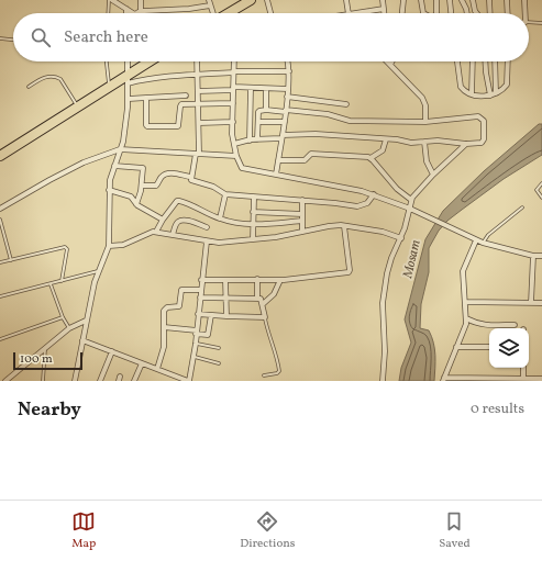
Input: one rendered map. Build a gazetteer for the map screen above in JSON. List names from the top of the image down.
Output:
{
  "water": ["Mosam"],
  "scale_bar": "100 m",
  "page": {
    "search": "Search here",
    "scale": "100 m",
    "heading": ["Nearby", "0 results"],
    "nav": ["Map", "Directions", "Saved"]
  }
}
